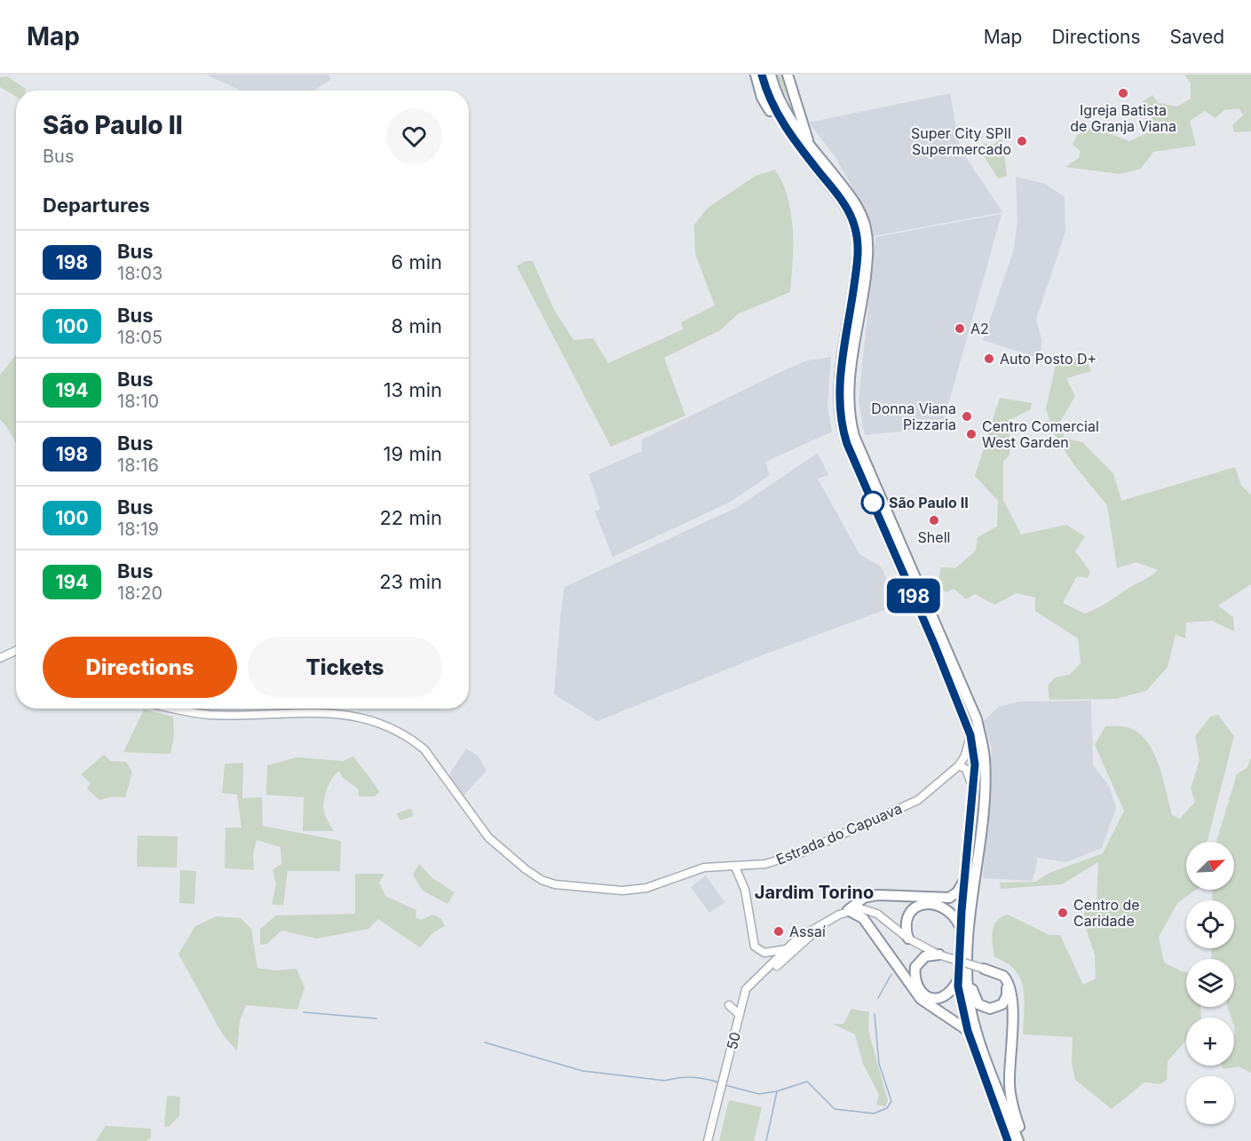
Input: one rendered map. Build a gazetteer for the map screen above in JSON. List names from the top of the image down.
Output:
{
  "streets": {
    "main road": ["Estrada do Capuava", "50"]
  },
  "districts": ["Jardim Torino"],
  "places": [
    "Igreja Batista de Granja Viana",
    "Super City SPII Supermercado",
    "A2",
    "Auto Posto D+",
    "Donna Viana Pizzaria",
    "Centro Comercial West Garden",
    "São Paulo II",
    "Shell",
    "Centro de Caridade",
    "Assaí"
  ],
  "lines": ["bus line 198"],
  "north": "top right",
  "page": {
    "header": "Map",
    "nav": ["Map", "Directions", "Saved"],
    "on_map": "198",
    "heading": [
      ["São Paulo II", "Bus"],
      "Departures"
    ],
    "list": [
      {
        "mark": "198",
        "name": "Bus",
        "note": "18:03",
        "value": "6 min"
      },
      {
        "mark": "100",
        "name": "Bus",
        "note": "18:05",
        "value": "8 min"
      },
      {
        "mark": "194",
        "name": "Bus",
        "note": "18:10",
        "value": "13 min"
      },
      {
        "mark": "198",
        "name": "Bus",
        "note": "18:16",
        "value": "19 min"
      },
      {
        "mark": "100",
        "name": "Bus",
        "note": "18:19",
        "value": "22 min"
      },
      {
        "mark": "194",
        "name": "Bus",
        "note": "18:20",
        "value": "23 min"
      }
    ],
    "buttons": ["Directions", "Tickets"],
    "map_buttons": ["+", "−"]
  }
}
